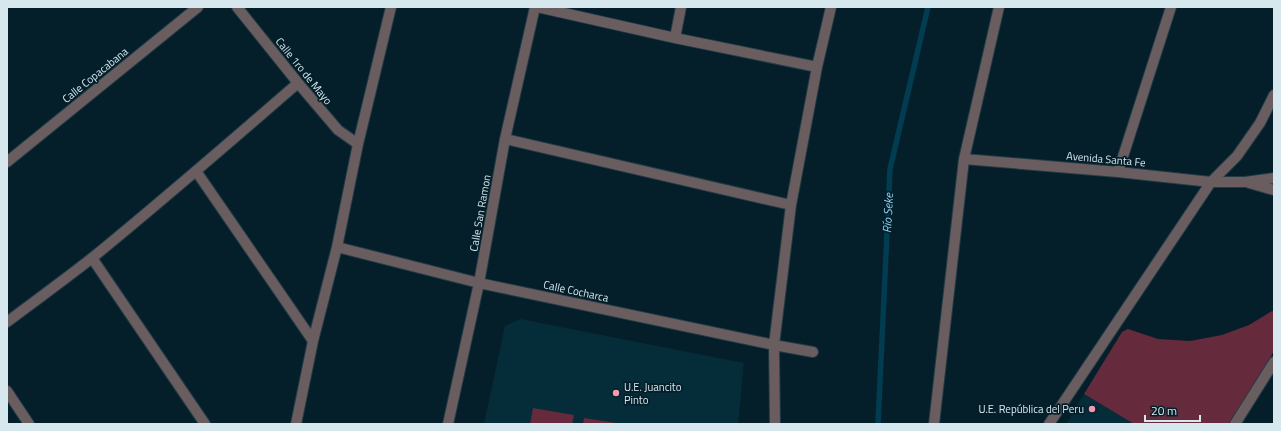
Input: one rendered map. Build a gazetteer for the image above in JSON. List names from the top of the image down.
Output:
{
  "streets": {
    "street": [
      "Calle 1ro de Mayo",
      "Calle Copacabana",
      "Avenida Santa Fe",
      "Calle San Ramon",
      "Calle Cocharca"
    ]
  },
  "crossings": [
    ["Calle San Ramon", "Calle Cocharca"]
  ],
  "water": ["Río Seke"],
  "places": ["U.E. Juancito Pinto", "U.E. República del Peru"],
  "scale_bar": "20 m"
}
